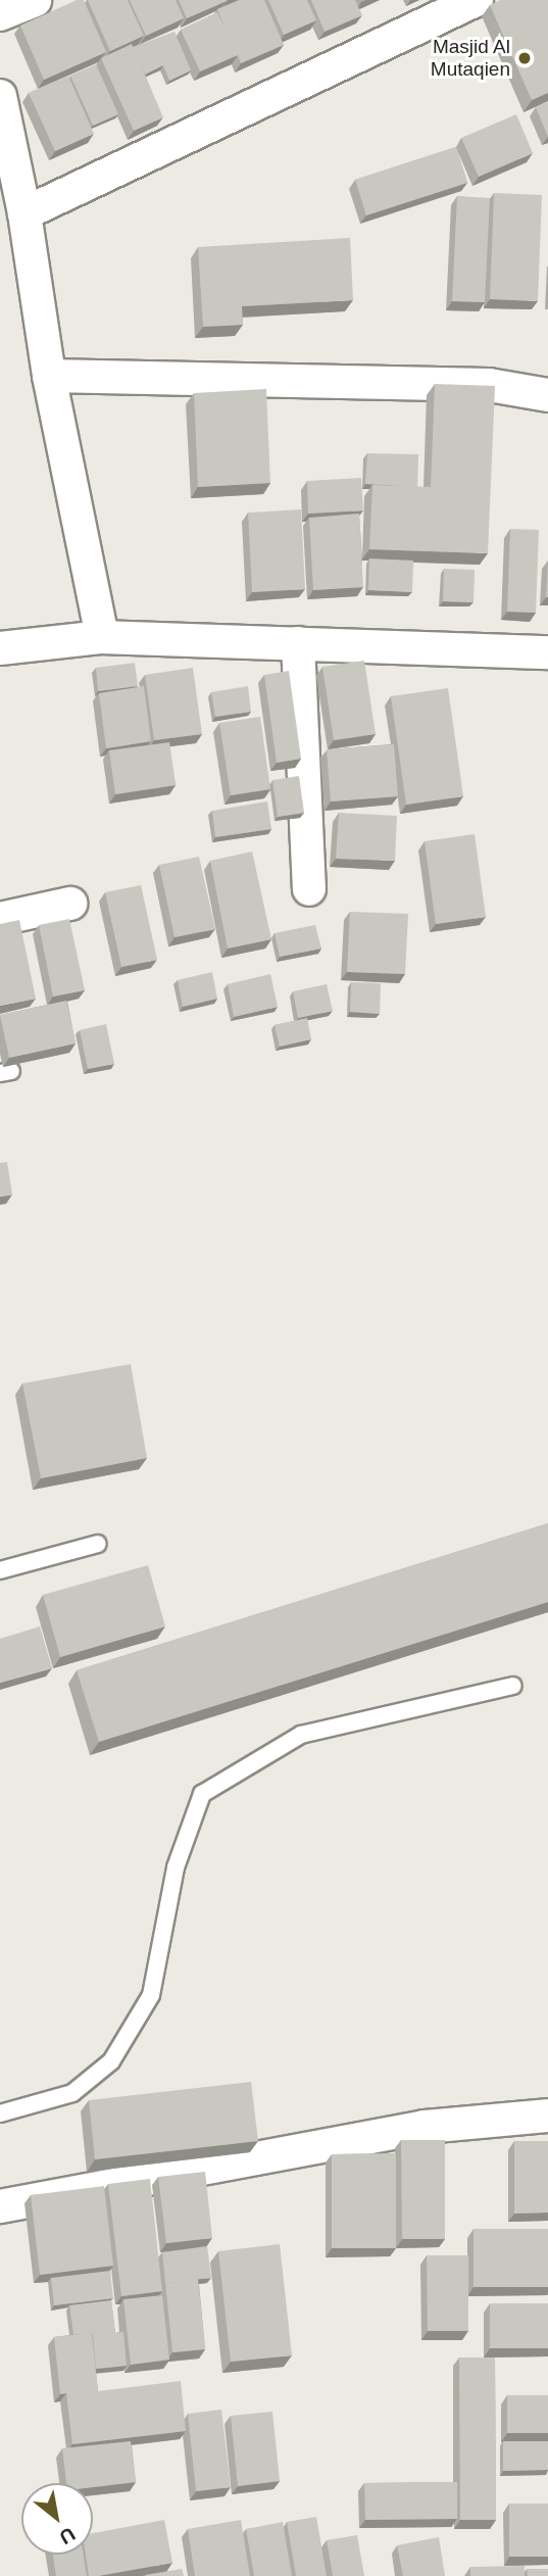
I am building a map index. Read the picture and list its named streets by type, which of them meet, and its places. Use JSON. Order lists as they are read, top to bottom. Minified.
{"places":["Masjid Al Mutaqien"],"north":"bottom right"}
